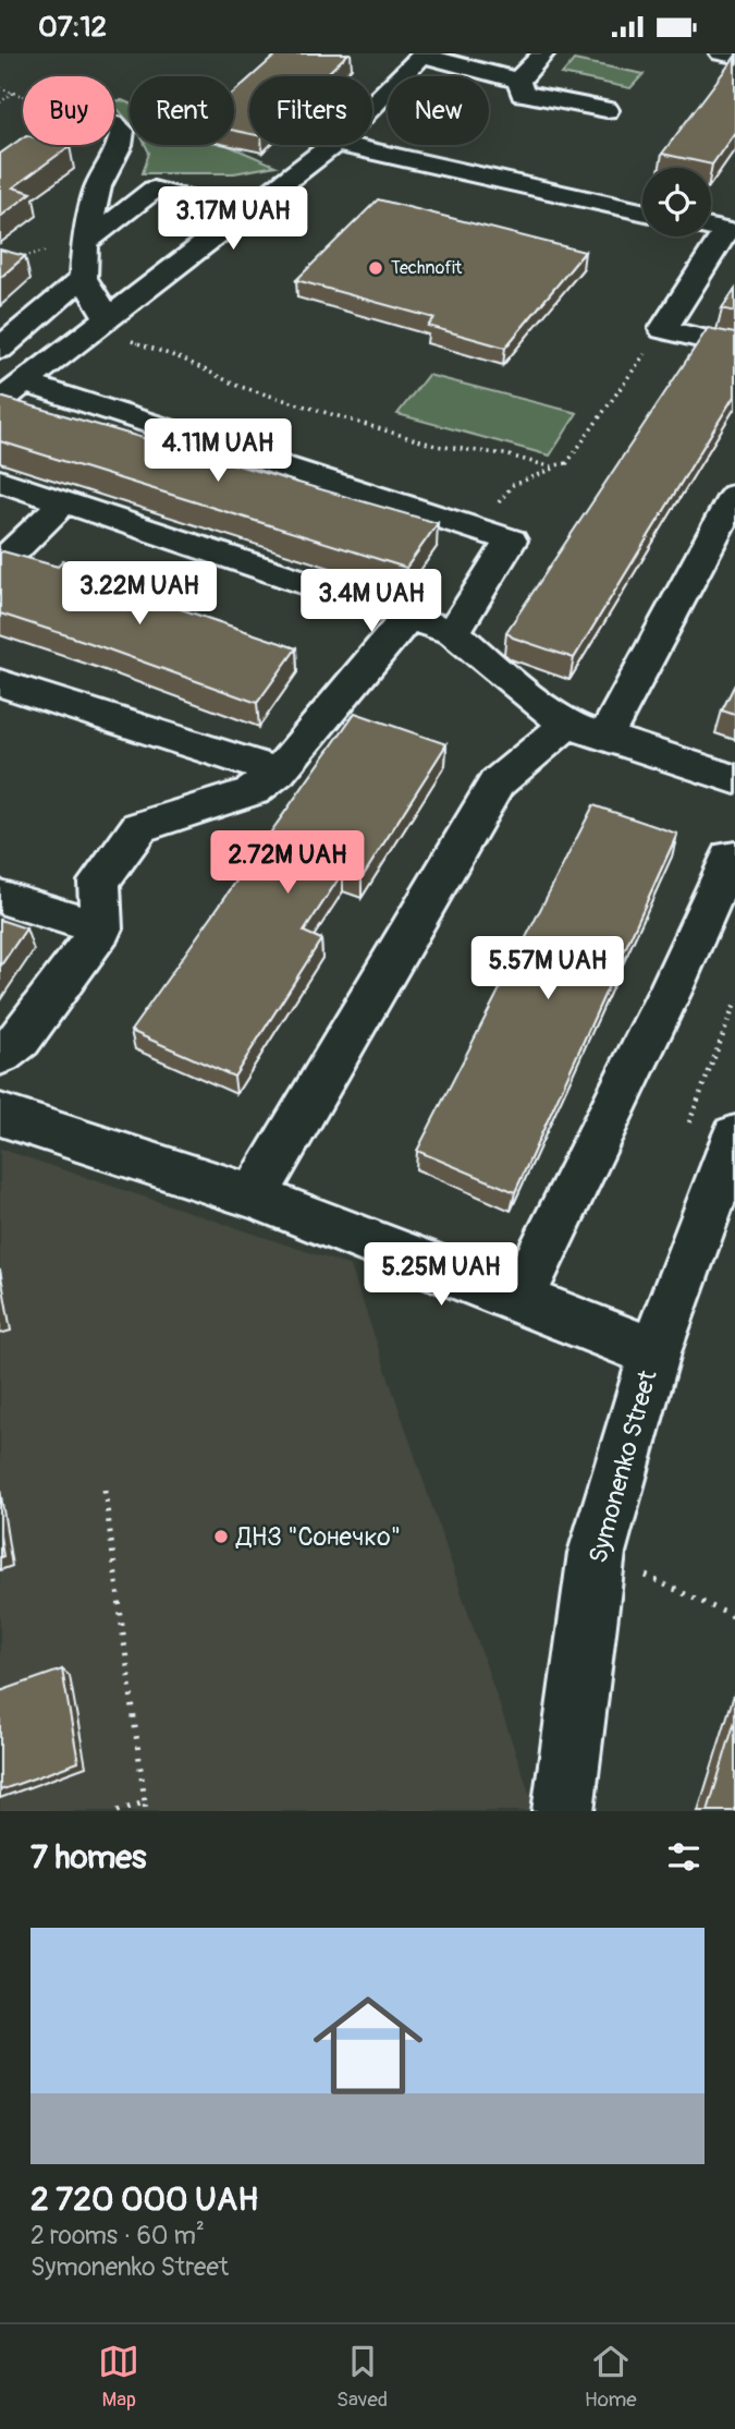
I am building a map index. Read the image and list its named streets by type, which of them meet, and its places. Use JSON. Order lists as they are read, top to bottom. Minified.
{"streets":{"street":["Symonenko Street"]},"places":["Technofit","ДНЗ \"Сонечко\""],"page":{"status":"07:12","chip":["Buy","Rent","Filters","New"],"price":["3.17M UAH","4.11M UAH","3.22M UAH","3.4M UAH","2.72M UAH","5.57M UAH","5.25M UAH"],"heading":"7 homes","list":[{"name":"2 720 000 UAH","note":"2 rooms · 60 m² · Symonenko Street"}],"tabs":["Map","Saved","Home"]}}
